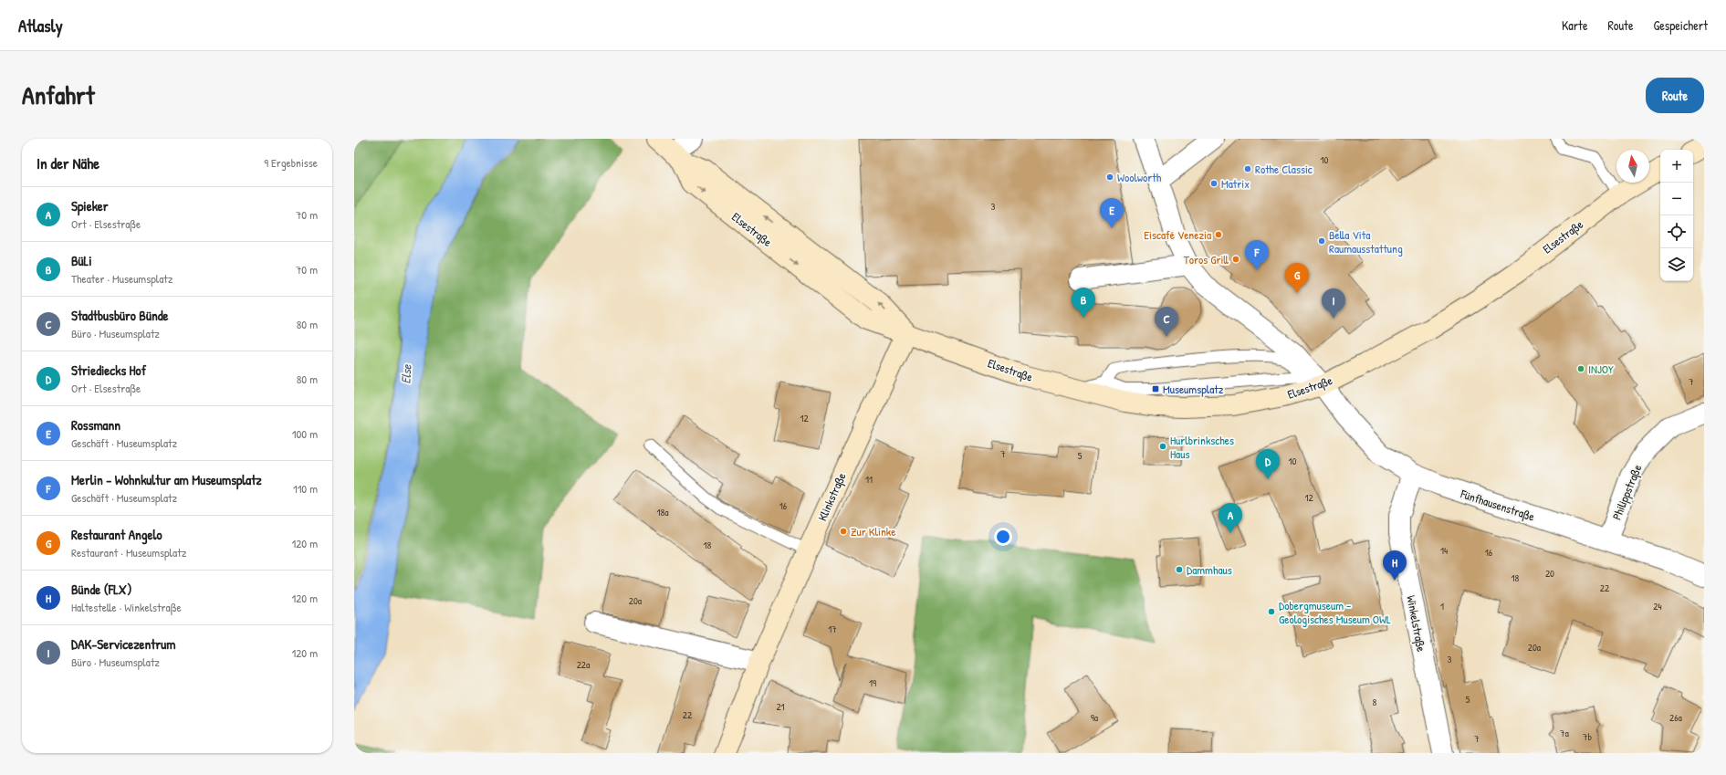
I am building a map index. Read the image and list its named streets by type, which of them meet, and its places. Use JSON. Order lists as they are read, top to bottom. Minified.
{"streets":{"street":["Elsestraße","Philippstraße","Klinkstraße","Fünfhausenstraße","Winkelstraße"]},"crossings":[["Elsestraße","Klinkstraße"],["Elsestraße","Fünfhausenstraße"],["Philippstraße","Fünfhausenstraße"],["Fünfhausenstraße","Winkelstraße"]],"water":["Else"],"places":{"other":["Rothe Classic","Woolworth","Matrix","Eiscafé Venezia","Bella Vita Raumausstattung","Toros Grill","INJOY","Hurlbrinksches Haus","Zur Klinke","Dammhaus","Dobergmuseum - Geologisches Museum OWL"],"transit":["Museumsplatz"]},"house_numbers":["10","3","7","12","7","5","10","11","12","16","18a","18","14","16","20","18","22","20a","1","24","17","20a","3","22a","19","5","8","21","22","9a","26a","7a","7b","7"],"north":"top","page":{"header":"Atlasly","nav":["Karte","Route","Gespeichert"],"title":"Anfahrt","buttons":"Route","heading":["In der Nähe","9 Ergebnisse"],"map_buttons":["+","−"],"list":[{"mark":"A","name":"Spieker","note":"Ort · Elsestraße","value":"70 m"},{"mark":"B","name":"BüLi","note":"Theater · Museumsplatz","value":"70 m"},{"mark":"C","name":"Stadtbusbüro Bünde","note":"Büro · Museumsplatz","value":"80 m"},{"mark":"D","name":"Striediecks Hof","note":"Ort · Elsestraße","value":"80 m"},{"mark":"E","name":"Rossmann","note":"Geschäft · Museumsplatz","value":"100 m"},{"mark":"F","name":"Merlin - Wohnkultur am Museumsplatz","note":"Geschäft · Museumsplatz","value":"110 m"},{"mark":"G","name":"Restaurant Angelo","note":"Restaurant · Museumsplatz","value":"120 m"},{"mark":"H","name":"Bünde (FLX)","note":"Haltestelle · Winkelstraße","value":"120 m"},{"mark":"I","name":"DAK-Servicezentrum","note":"Büro · Museumsplatz","value":"120 m"}],"pins":["E","F","G","B","I","C","D","A","H"]}}
